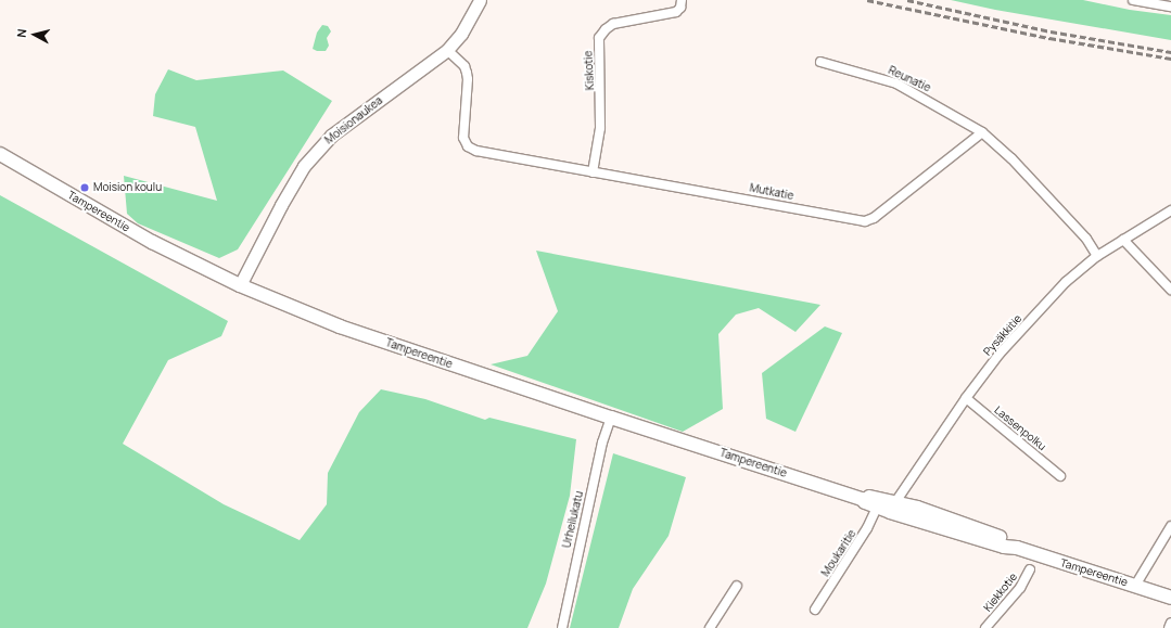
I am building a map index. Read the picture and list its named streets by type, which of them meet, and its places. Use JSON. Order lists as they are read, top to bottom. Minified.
{"streets":{"main road":["Tampereentie"],"street":["Kiskotie","Reunatie","Moisionaukea","Mutkatie","Pysäkkitie","Lassenpolku","Urheilukatu","Moukaritie","Kiekkotie"]},"crossings":[["Kiskotie","Mutkatie"],["Reunatie","Mutkatie"],["Moisionaukea","Mutkatie"],["Moisionaukea","Tampereentie"],["Tampereentie","Pysäkkitie"],["Tampereentie","Urheilukatu"],["Tampereentie","Moukaritie"],["Pysäkkitie","Lassenpolku"]],"places":["Moision koulu"],"north":"left"}
